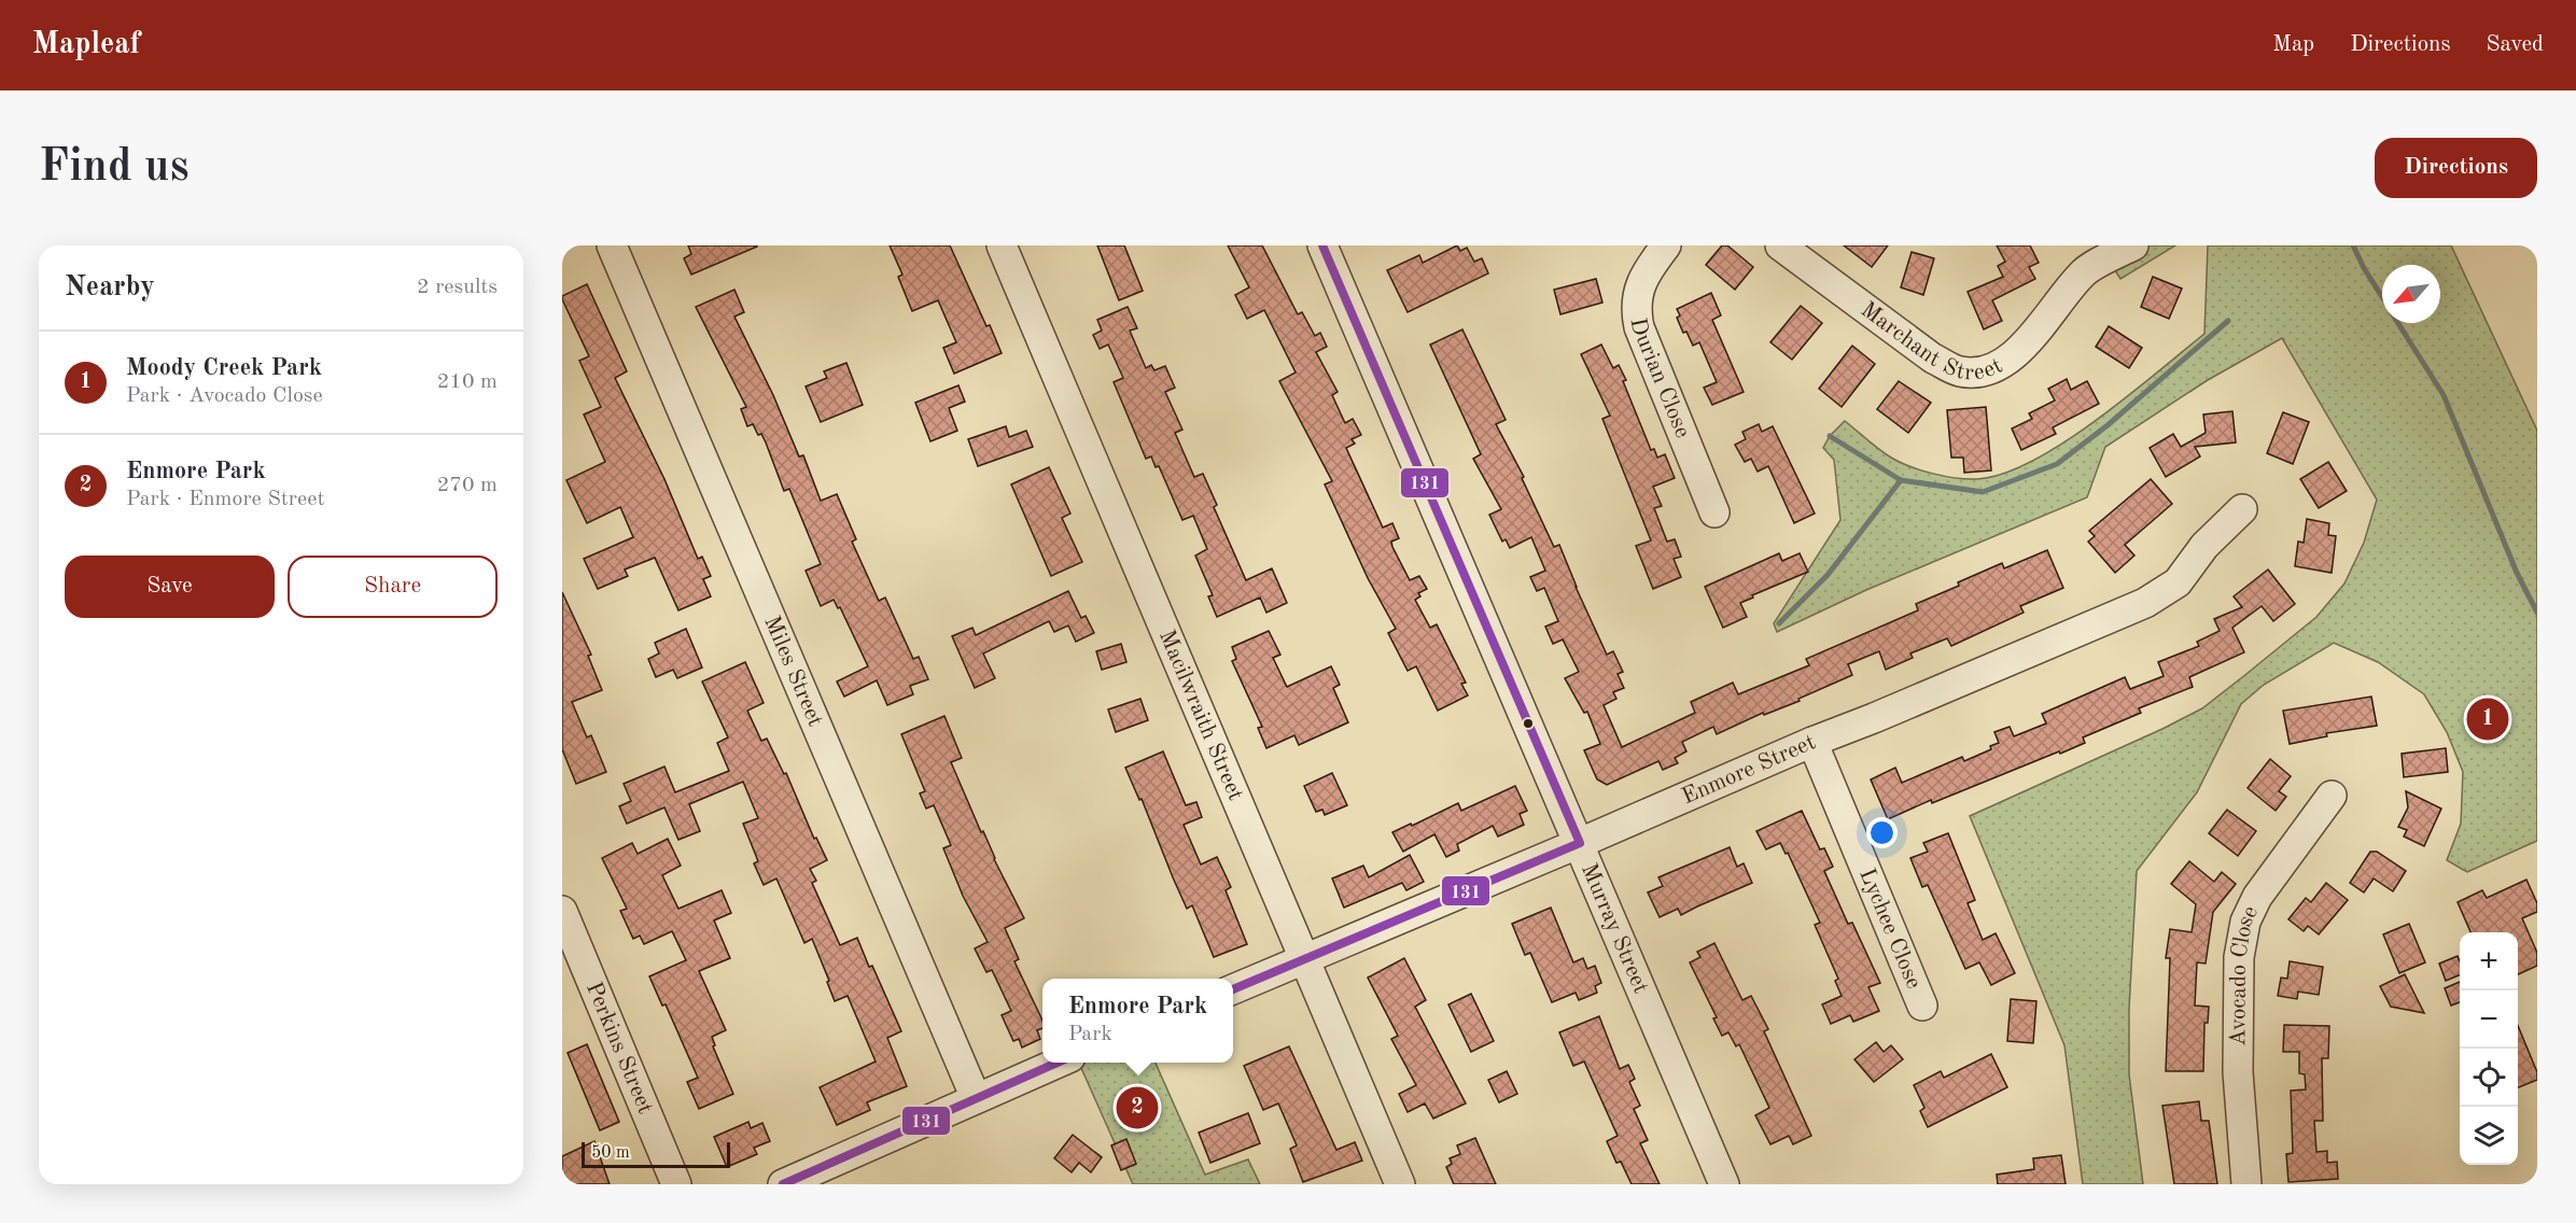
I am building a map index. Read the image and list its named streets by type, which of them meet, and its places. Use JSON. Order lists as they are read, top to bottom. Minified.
{"streets":{"street":["Marchant Street","Durian Close","Miles Street","Macilwraith Street","Enmore Street","Lychee Close","Murray Street","Avocado Close","Perkins Street"]},"crossings":[["Macilwraith Street","Enmore Street"],["Enmore Street","Lychee Close"],["Enmore Street","Murray Street"]],"lines":["transit line 131"],"scale_bar":"50 m","north":"bottom left","page":{"header":"Mapleaf","nav":["Map","Directions","Saved"],"buttons":["Directions",["Save","Share"]],"title":"Find us","heading":["Nearby","2 results"],"list":[{"mark":"1","name":"Moody Creek Park","note":"Park · Avocado Close","value":"210 m"},{"mark":"2","name":"Enmore Park","note":"Park · Enmore Street","value":"270 m"}],"pins":["1","2"],"map_buttons":["+","−"],"popup":["Enmore Park","Park"],"scale":"50 m"}}
